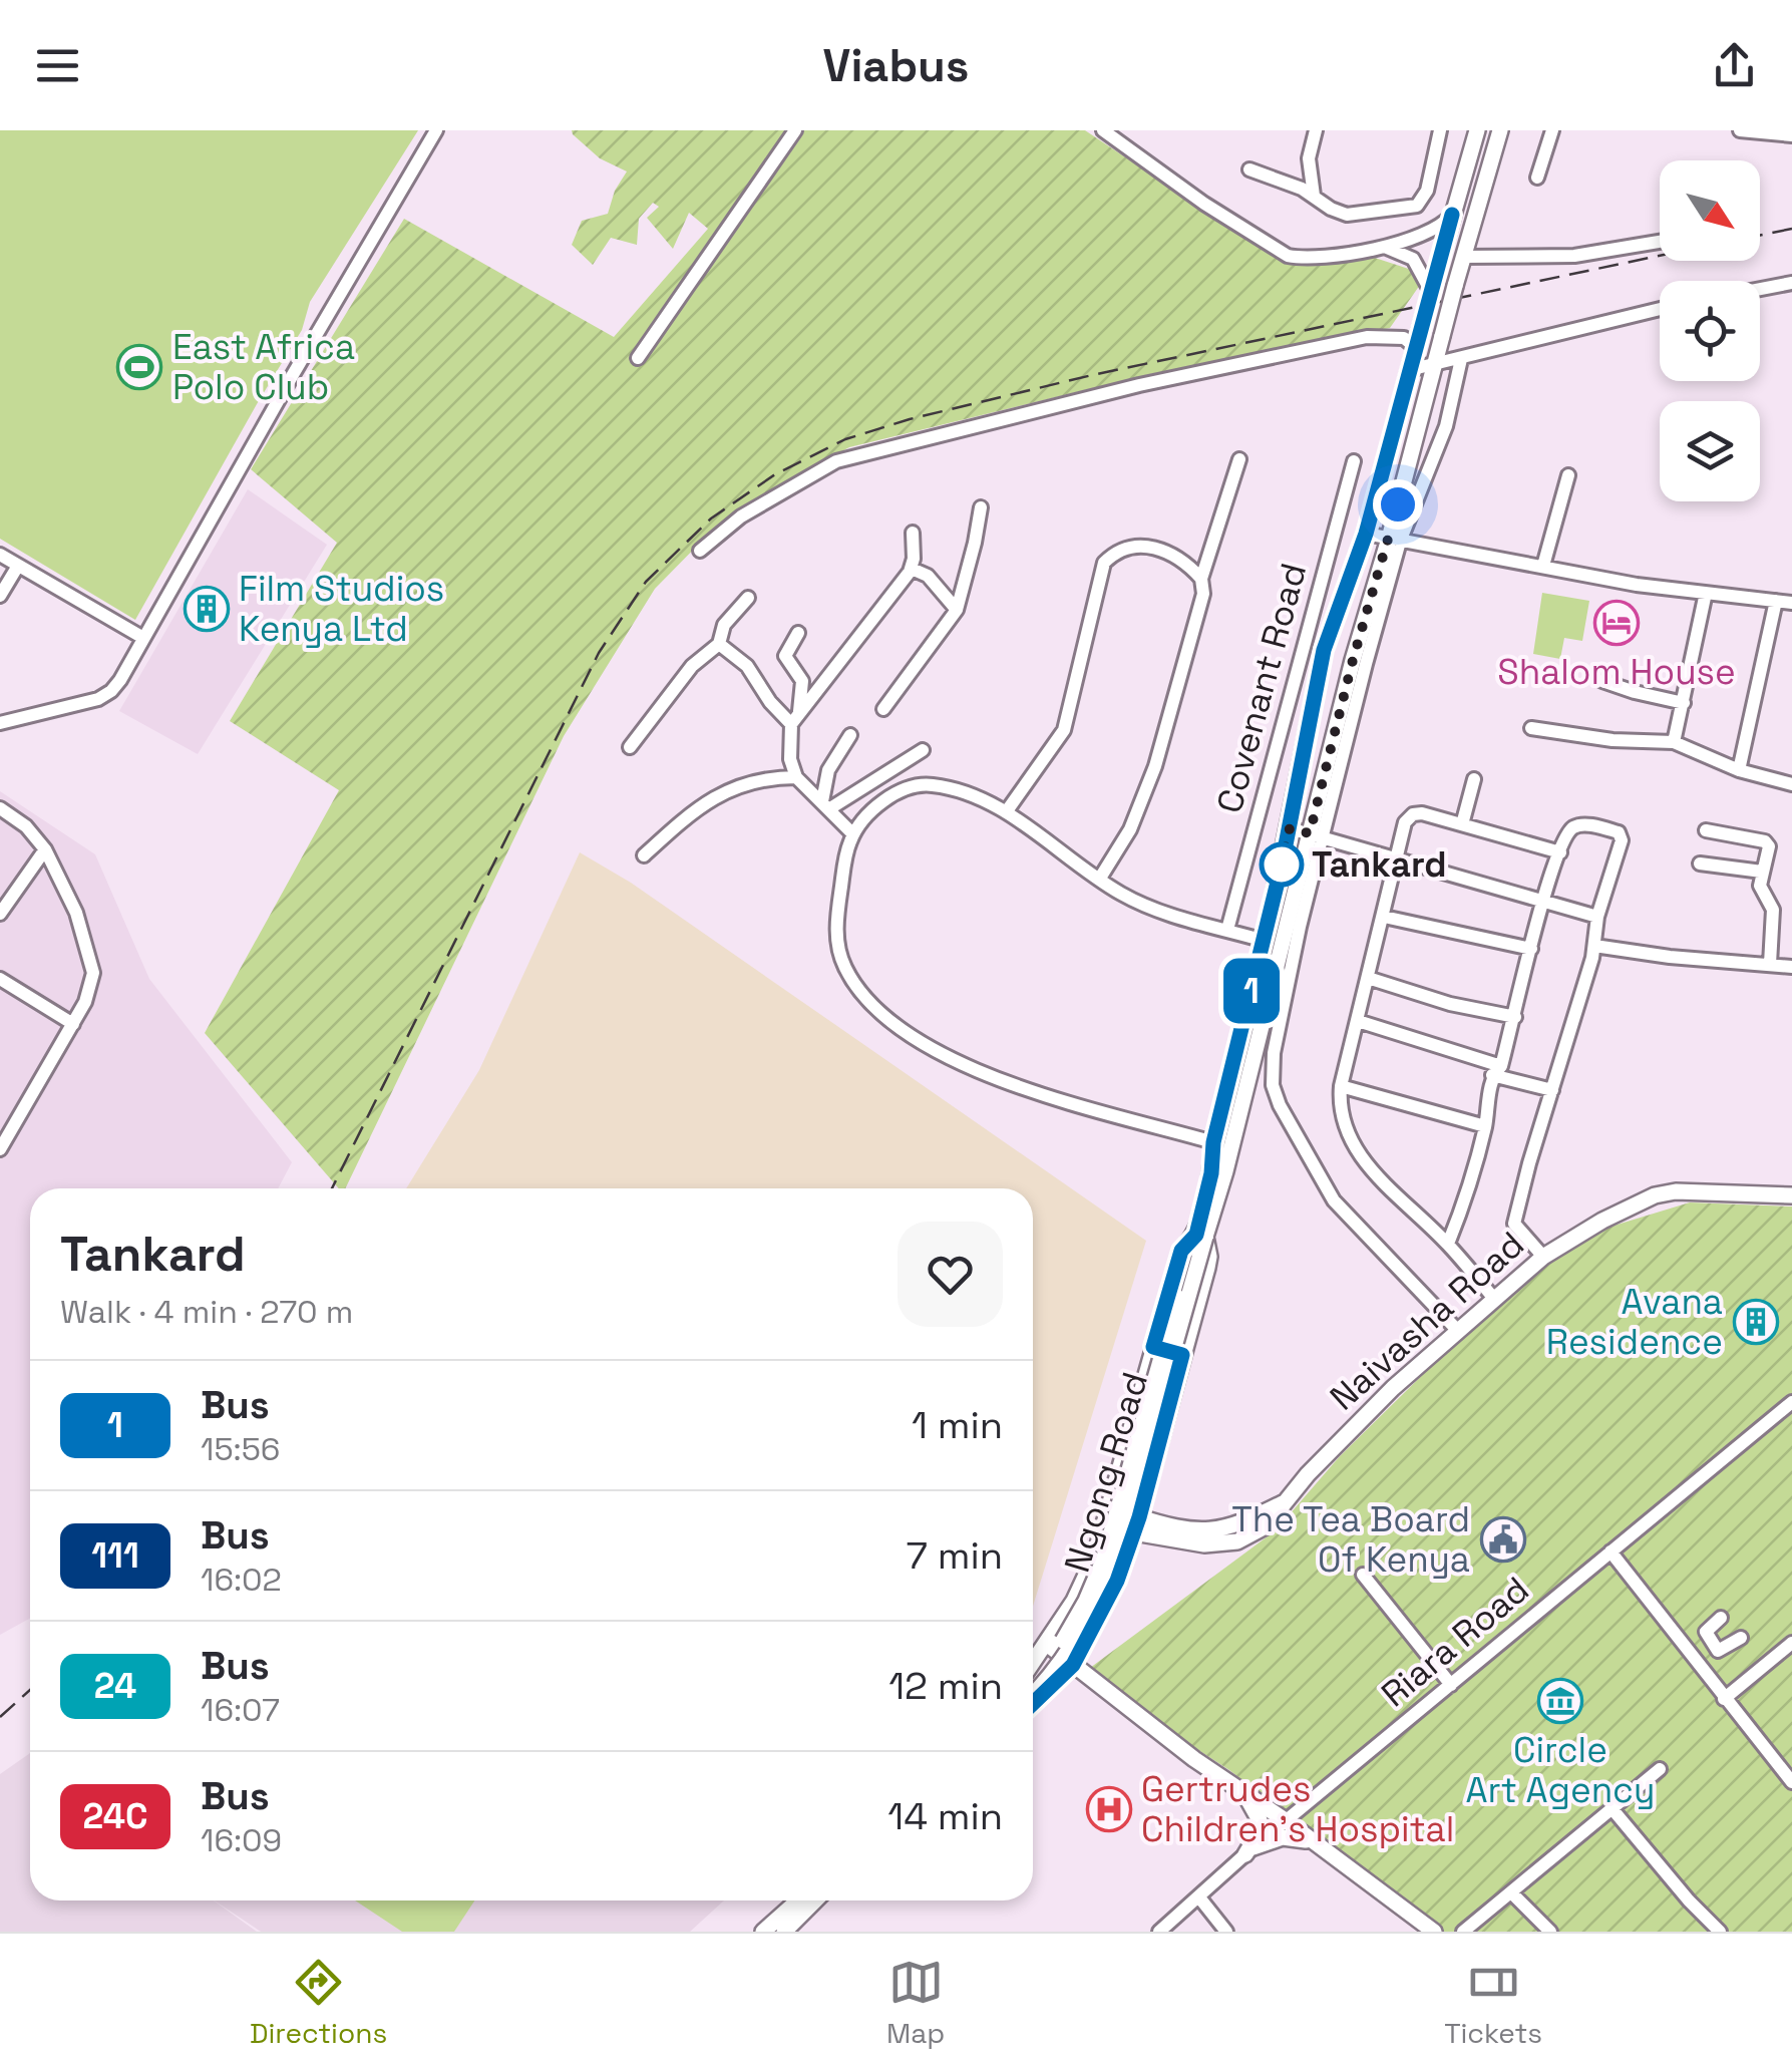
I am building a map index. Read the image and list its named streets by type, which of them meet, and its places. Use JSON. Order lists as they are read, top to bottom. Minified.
{"streets":{"main road":["Naivasha Road","Ngong Road"],"street":["Covenant Road","Riara Road"]},"crossings":[["Naivasha Road","Ngong Road"]],"places":{"sports":["East Africa Polo Club"],"building":["Film Studios Kenya Ltd","Avana Residence"],"hotel":["Shalom House"],"other":["Tankard"],"public building":["The Tea Board Of Kenya"],"museum":["Circle Art Agency"],"hospital":["Gertrudes Children's Hospital"]},"lines":["bus line 1"],"north":"bottom right","page":{"header":"Viabus","on_map":"1","heading":["Tankard","Walk · 4 min · 270 m"],"list":[{"mark":"1","name":"Bus","note":"15:56","value":"1 min"},{"mark":"111","name":"Bus","note":"16:02","value":"7 min"},{"mark":"24","name":"Bus","note":"16:07","value":"12 min"},{"mark":"24C","name":"Bus","note":"16:09","value":"14 min"}],"tabs":["Directions","Map","Tickets"]}}
